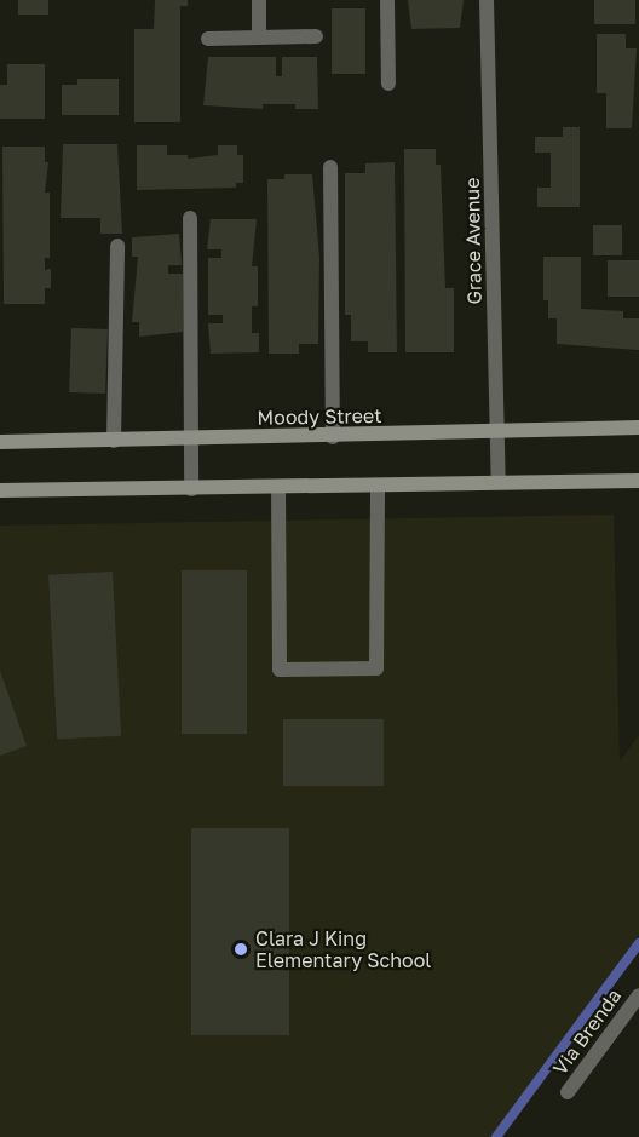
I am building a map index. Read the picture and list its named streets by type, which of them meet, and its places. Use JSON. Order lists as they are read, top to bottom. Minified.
{"streets":{"main road":["Moody Street"],"street":["Grace Avenue","Via Brenda"]},"crossings":[["Grace Avenue","Moody Street"]],"places":["Clara J King Elementary School"]}
